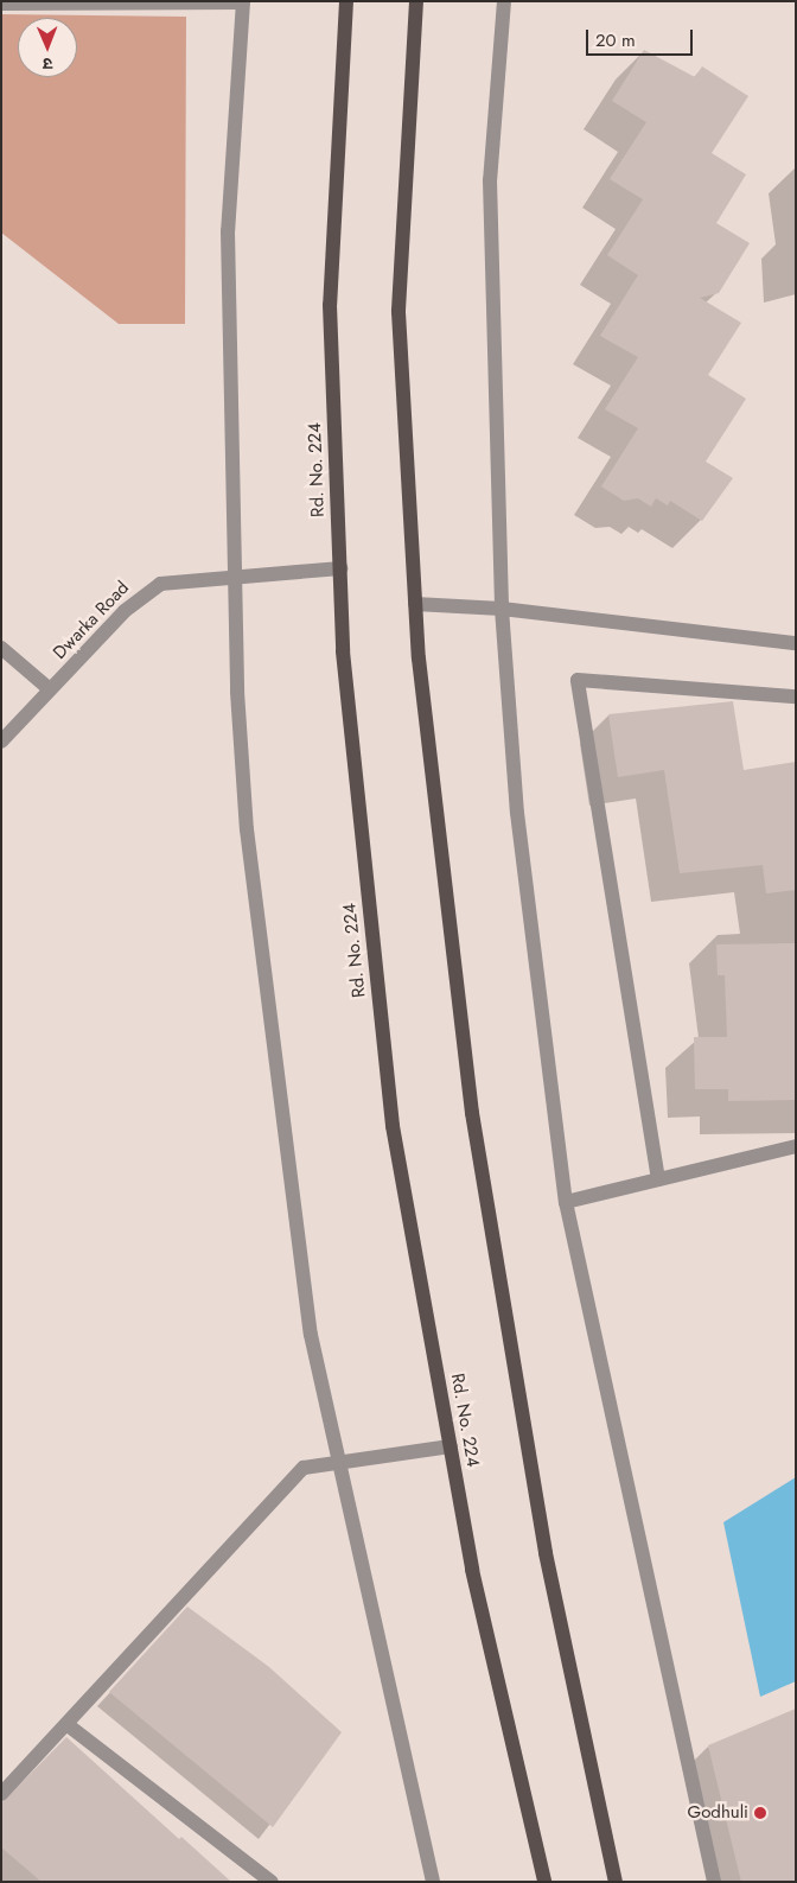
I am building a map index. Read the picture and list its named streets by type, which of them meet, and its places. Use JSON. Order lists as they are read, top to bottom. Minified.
{"streets":{"main road":["Rd. No. 224"],"street":["Dwarka Road"]},"crossings":[["Rd. No. 224","Dwarka Road"]],"places":["Godhuli"],"scale_bar":"20 m","north":"bottom"}
